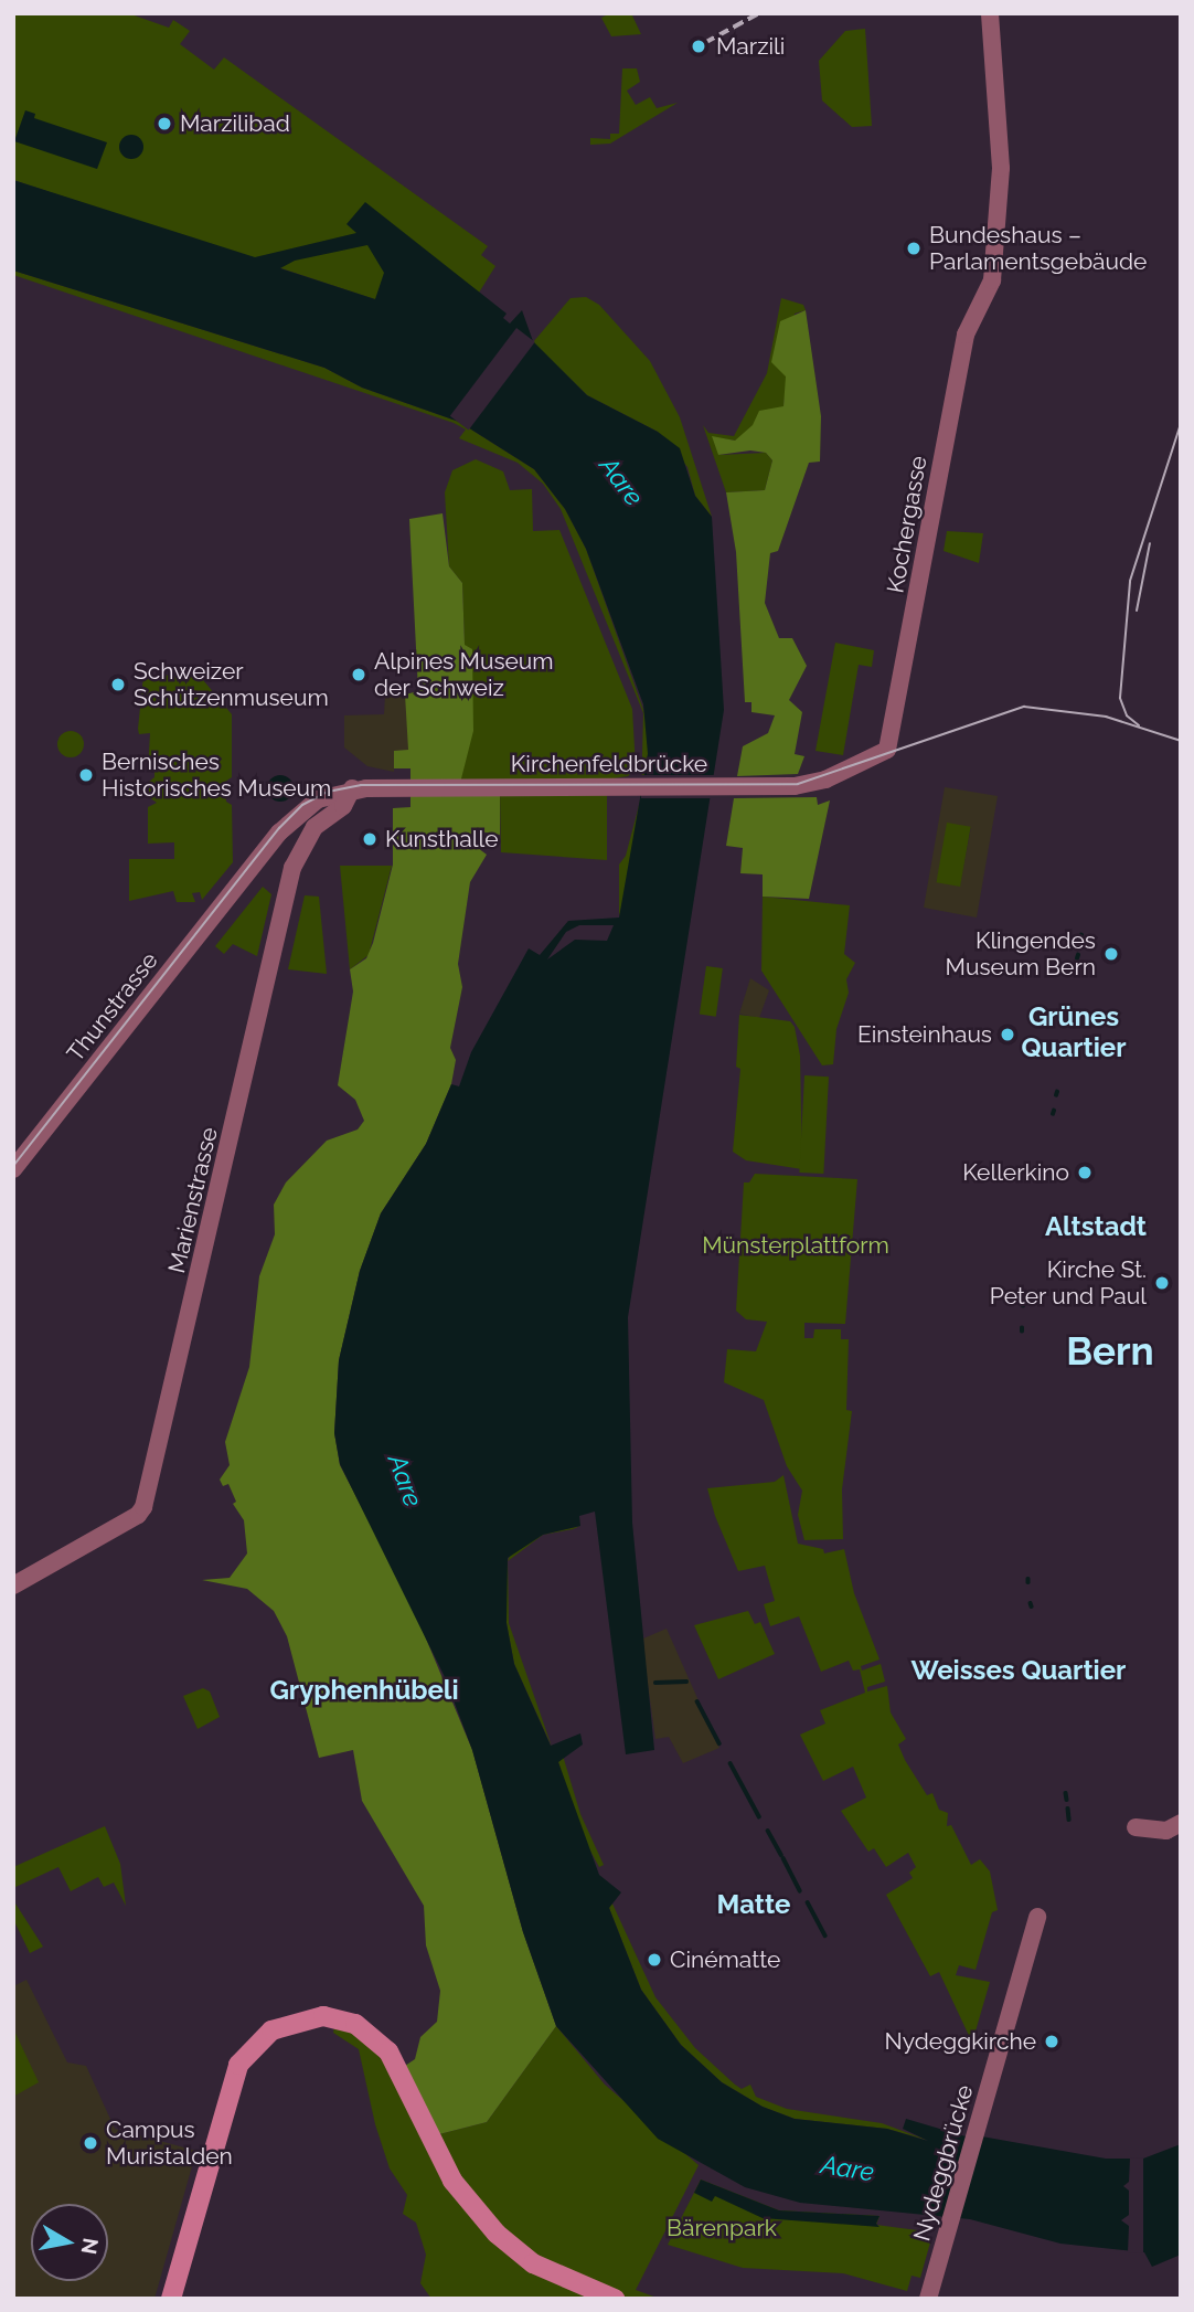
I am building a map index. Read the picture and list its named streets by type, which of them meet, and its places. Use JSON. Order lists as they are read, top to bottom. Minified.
{"streets":{"street":["Kochergasse","Kirchenfeldbrücke","Thunstrasse","Marienstrasse","Nydeggbrücke"]},"crossings":[["Kochergasse","Kirchenfeldbrücke"],["Kirchenfeldbrücke","Thunstrasse"],["Kirchenfeldbrücke","Marienstrasse"],["Thunstrasse","Marienstrasse"]],"districts":["Grünes Quartier","Altstadt","Bern","Weisses Quartier","Gryphenhübeli","Matte"],"water":["Aare"],"parks":["Münsterplattform","Bärenpark"],"places":["Marzili","Marzilibad","Bundeshaus – Parlamentsgebäude","Alpines Museum der Schweiz","Schweizer Schützenmuseum","Bernisches Historisches Museum","Kunsthalle","Klingendes Museum Bern","Einsteinhaus","Kellerkino","Kirche St. Peter und Paul","Cinématte","Nydeggkirche","Campus Muristalden"],"north":"right"}
